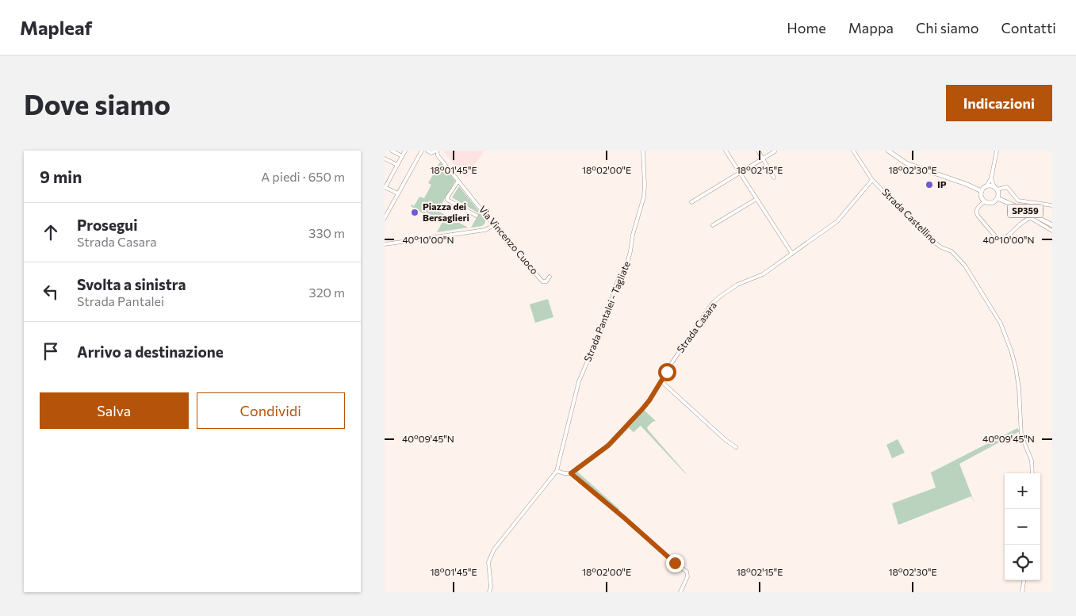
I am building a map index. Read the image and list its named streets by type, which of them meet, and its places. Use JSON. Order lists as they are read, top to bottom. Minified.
{"streets":{"main road":["SP359"],"street":["Strada Castellino","Via Vincenzo Cuoco","Strada Pantalei - Tagliate","Strada Casara"]},"crossings":[["Strada Castellino","Strada Casara"]],"places":["IP","Piazza dei Bersaglieri"],"page":{"header":"Mapleaf","nav":["Home","Mappa","Chi siamo","Contatti"],"buttons":["Indicazioni",["Salva","Condividi"]],"title":"Dove siamo","heading":["9 min","A piedi · 650 m"],"list":[["Prosegui","Strada Casara","330 m"],["Svolta a sinistra","Strada Pantalei","320 m"],"Arrivo a destinazione"],"map_buttons":["+","−"]},"coordinates":["18°01'45\"E","18°02'00\"E","18°02'15\"E","18°02'30\"E","40°10'00\"N","40°09'45\"N"]}
